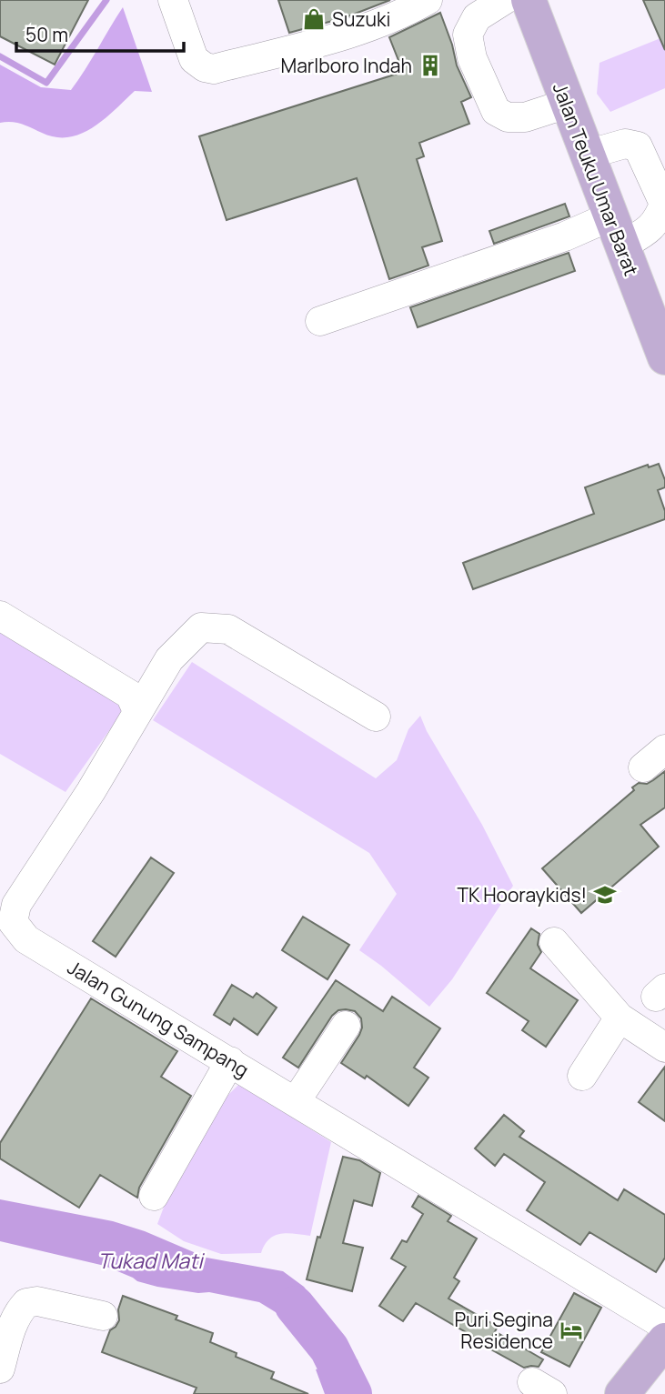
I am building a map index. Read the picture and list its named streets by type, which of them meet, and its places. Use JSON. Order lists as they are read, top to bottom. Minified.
{"streets":{"main road":["Jalan Teuku Umar Barat"],"street":["Jalan Gunung Sampang"]},"water":["Tukad Mati"],"places":{"shop":["Suzuki"],"building":["Marlboro Indah"],"school or university":["TK Hooraykids!"],"hotel":["Puri Segina Residence"]},"scale_bar":"50 m"}
